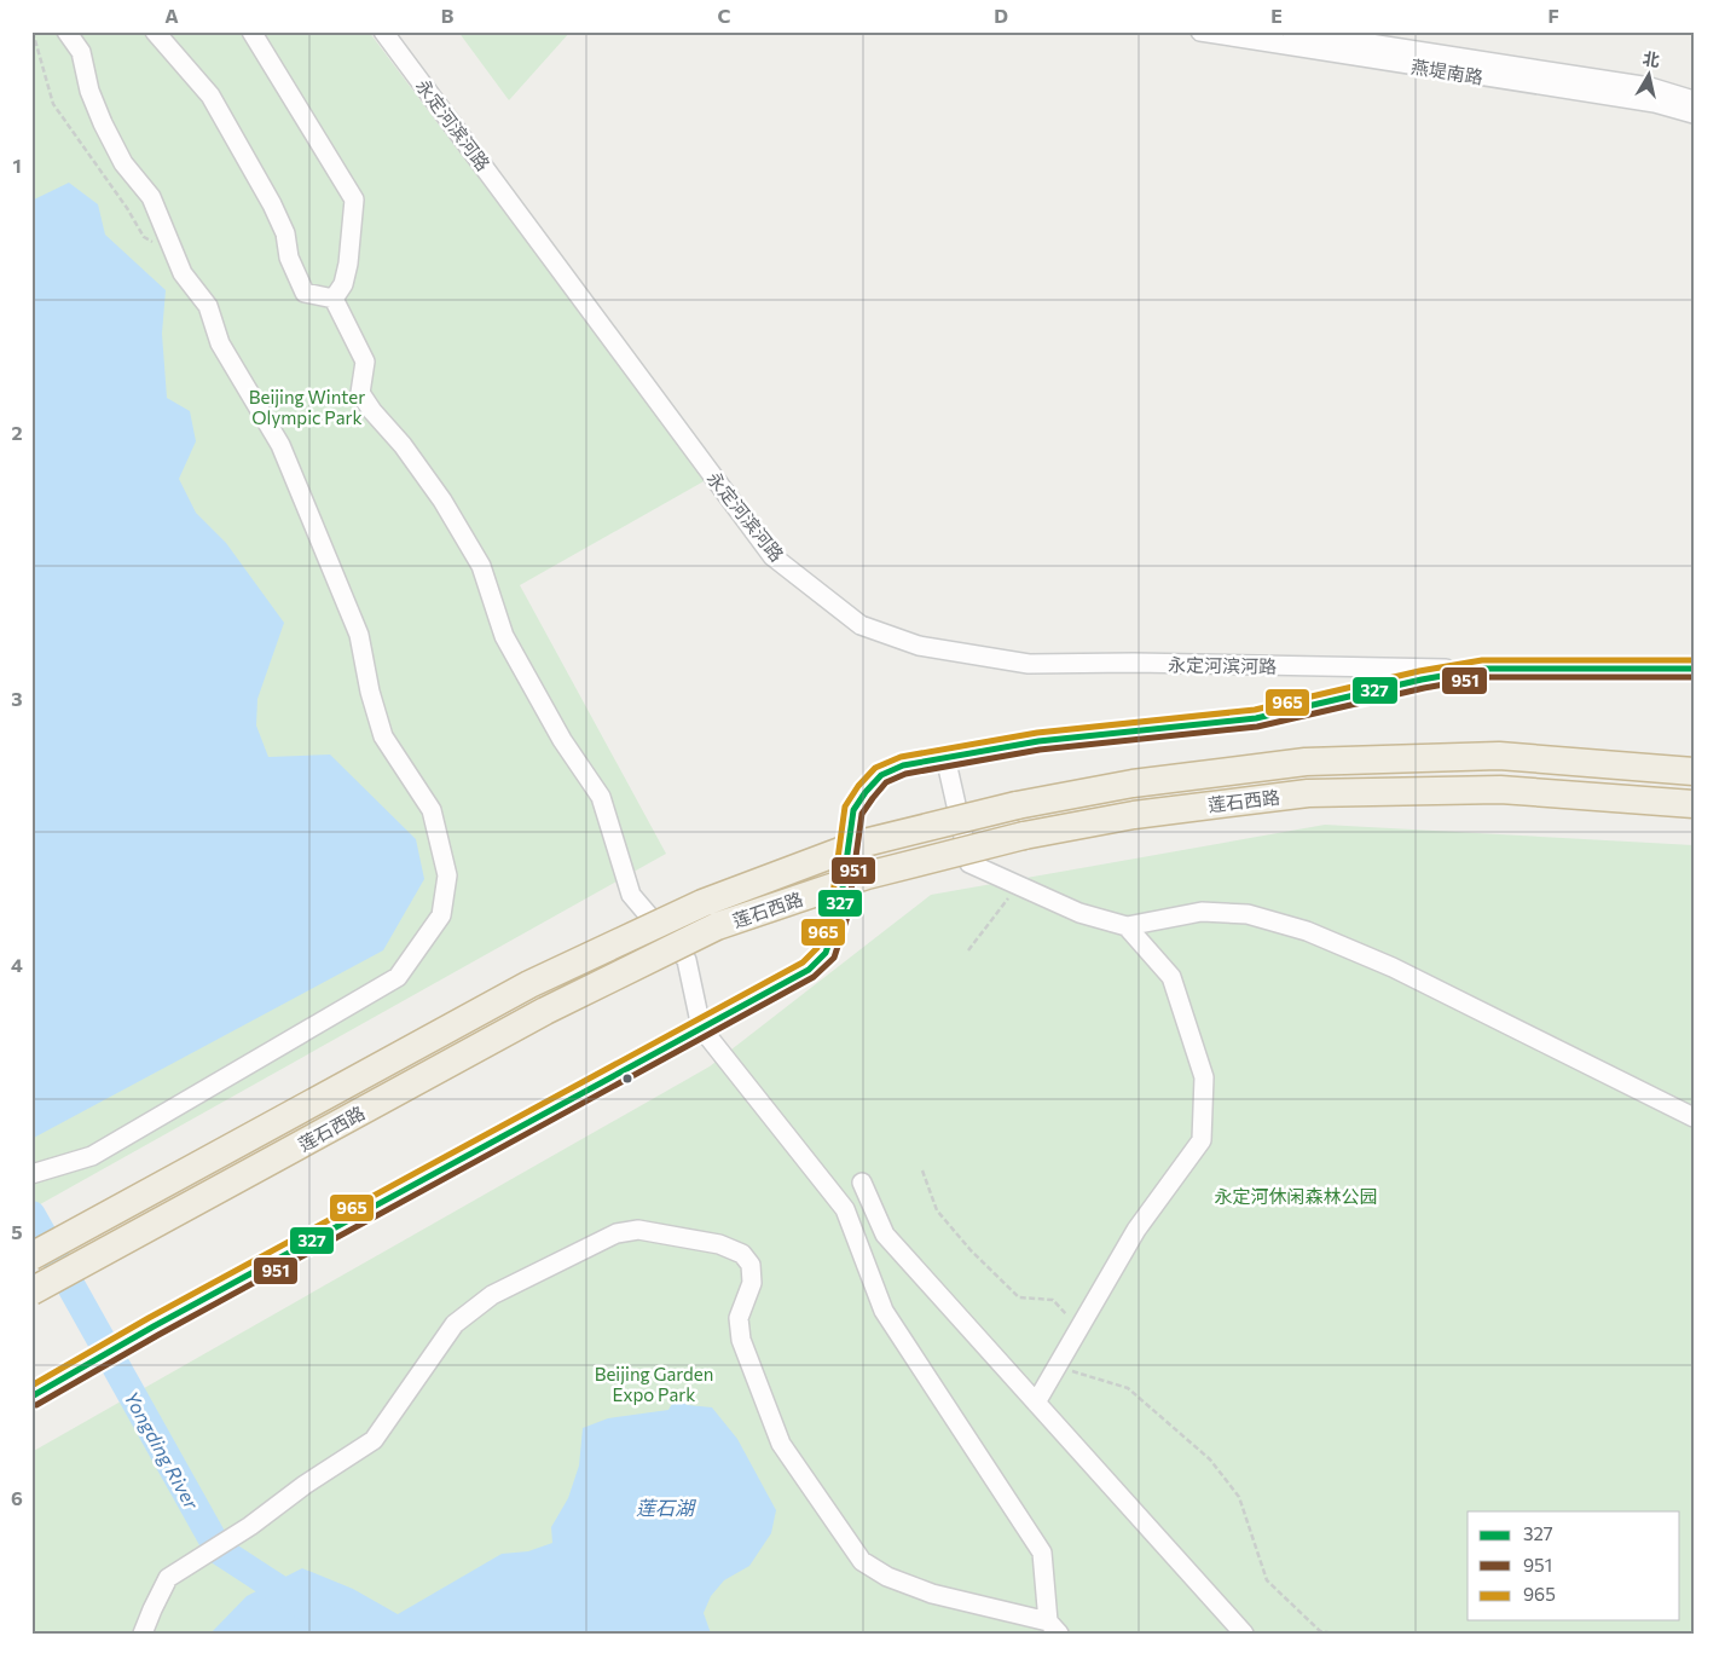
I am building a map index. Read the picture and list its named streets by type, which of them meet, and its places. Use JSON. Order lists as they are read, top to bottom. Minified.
{"streets":{"highway":["莲石西路"],"street":["燕堤南路","永定河滨河路"]},"water":["Yongding River","莲石湖"],"parks":["Beijing Winter Olympic Park","永定河休闲森林公园","Beijing Garden Expo Park"],"lines":["transit line 965","transit line 327","transit line 951"],"legend":["327","951","965"],"north":"top","grid":{"columns":["A","B","C","D","E","F"],"rows":["1","2","3","4","5","6"]}}
